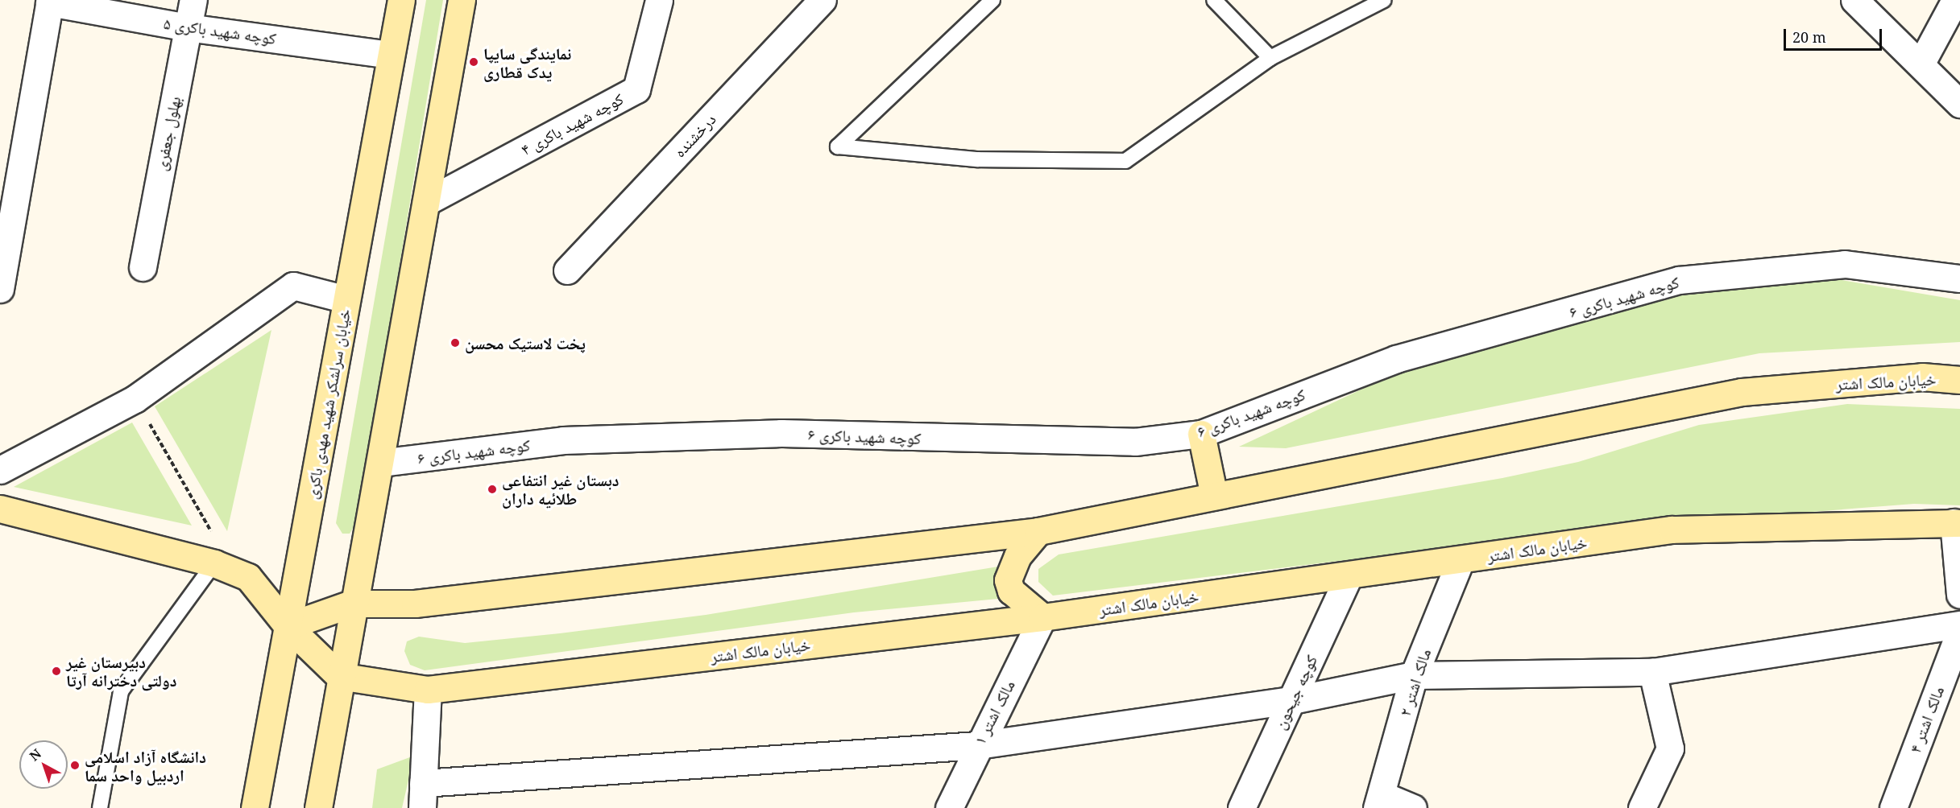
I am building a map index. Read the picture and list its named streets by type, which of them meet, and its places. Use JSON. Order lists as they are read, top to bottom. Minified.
{"streets":{"main road":["خیابان مالک اشتر","خیابان سرلشکر شهید مهدی باکری"],"street":["کوچه شهید باکری ۵","کوچه شهید باکری ۴","بهلول جعفری","درخشنده","کوچه شهید باکری ۶","مالک اشتر ۲","کوچه جیحون","مالک اشتر ۱","مالک اشتر ۴"]},"crossings":[["کوچه شهید باکری ۵","بهلول جعفری"],["کوچه شهید باکری ۵","خیابان سرلشکر شهید مهدی باکری"],["خیابان مالک اشتر","خیابان سرلشکر شهید مهدی باکری"],["خیابان مالک اشتر","مالک اشتر ۲"],["خیابان مالک اشتر","کوچه جیحون"],["خیابان مالک اشتر","مالک اشتر ۱"]],"places":["نمایندگی سایپا یدک قطاری","پخت لاستیک محسن","دبستان غیر انتفاعی طلائیه داران","دبیرستان غیر دولتی دخترانه آرتا","دانشگاه آزاد اسلامی اردبیل واحد سما"],"scale_bar":"20 m","north":"top left"}
